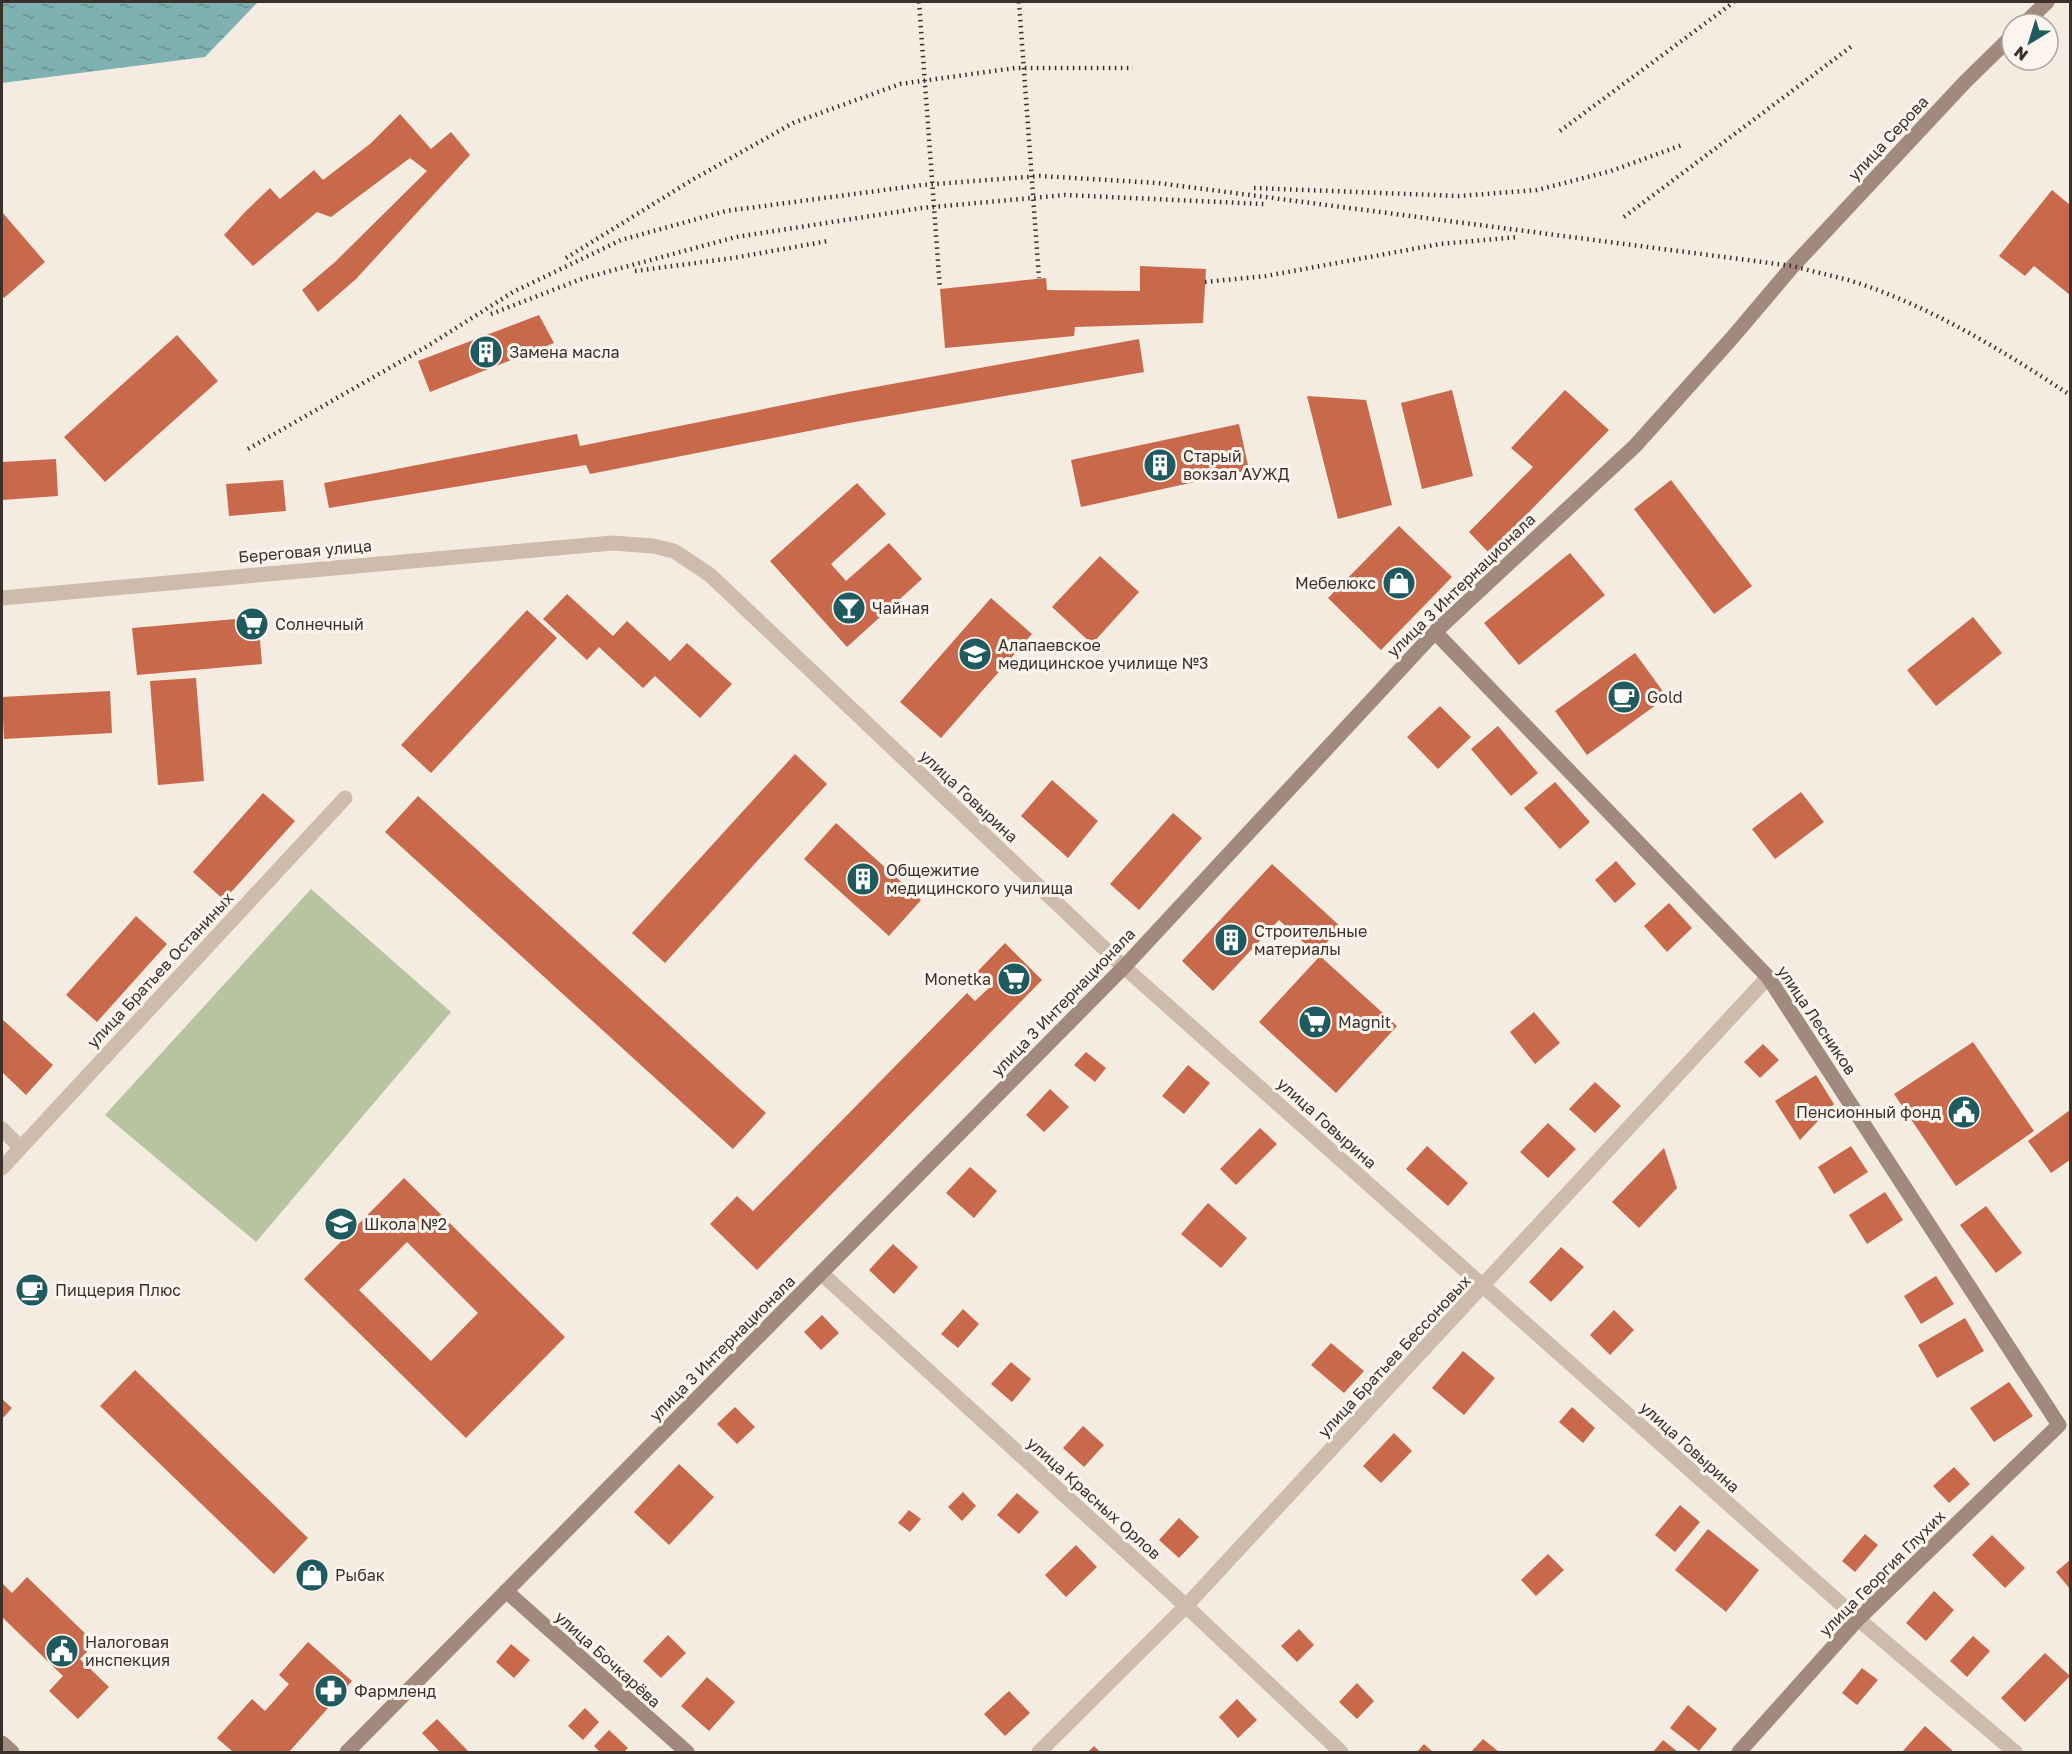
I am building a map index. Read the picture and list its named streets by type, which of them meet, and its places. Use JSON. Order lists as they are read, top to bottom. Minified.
{"streets":{"main road":["улица Серова","улица 3 Интернационала","улица Лесников","улица Георгия Глухих","улица Бочкарёва"],"street":["Береговая улица","улица Говырина","улица Братьев Останиных","улица Братьев Бессоновых","улица Красных Орлов"]},"crossings":[["улица Серова","улица 3 Интернационала"],["Береговая улица","улица Говырина"],["улица 3 Интернационала","улица Говырина"],["улица 3 Интернационала","улица Лесников"],["улица 3 Интернационала","улица Красных Орлов"],["улица 3 Интернационала","улица Бочкарёва"],["улица Говырина","улица Братьев Бессоновых"],["улица Говырина","улица Георгия Глухих"],["улица Лесников","улица Братьев Бессоновых"],["улица Лесников","улица Георгия Глухих"],["улица Братьев Бессоновых","улица Красных Орлов"]],"places":{"building":["Замена масла","Старый вокзал АУЖД","Общежитие медицинского училища","Строительные материалы"],"shop":["Мебелюкс","Рыбак"],"bar":["Чайная"],"supermarket":["Солнечный","Monetka","Magnit"],"school or university":["Алапаевское медицинское училище №3","Школа №2"],"cafe":["Gold","Пиццерия Плюс"],"public building":["Пенсионный фонд","Налоговая инспекция"],"pharmacy":["Фармленд"]},"north":"bottom left"}
